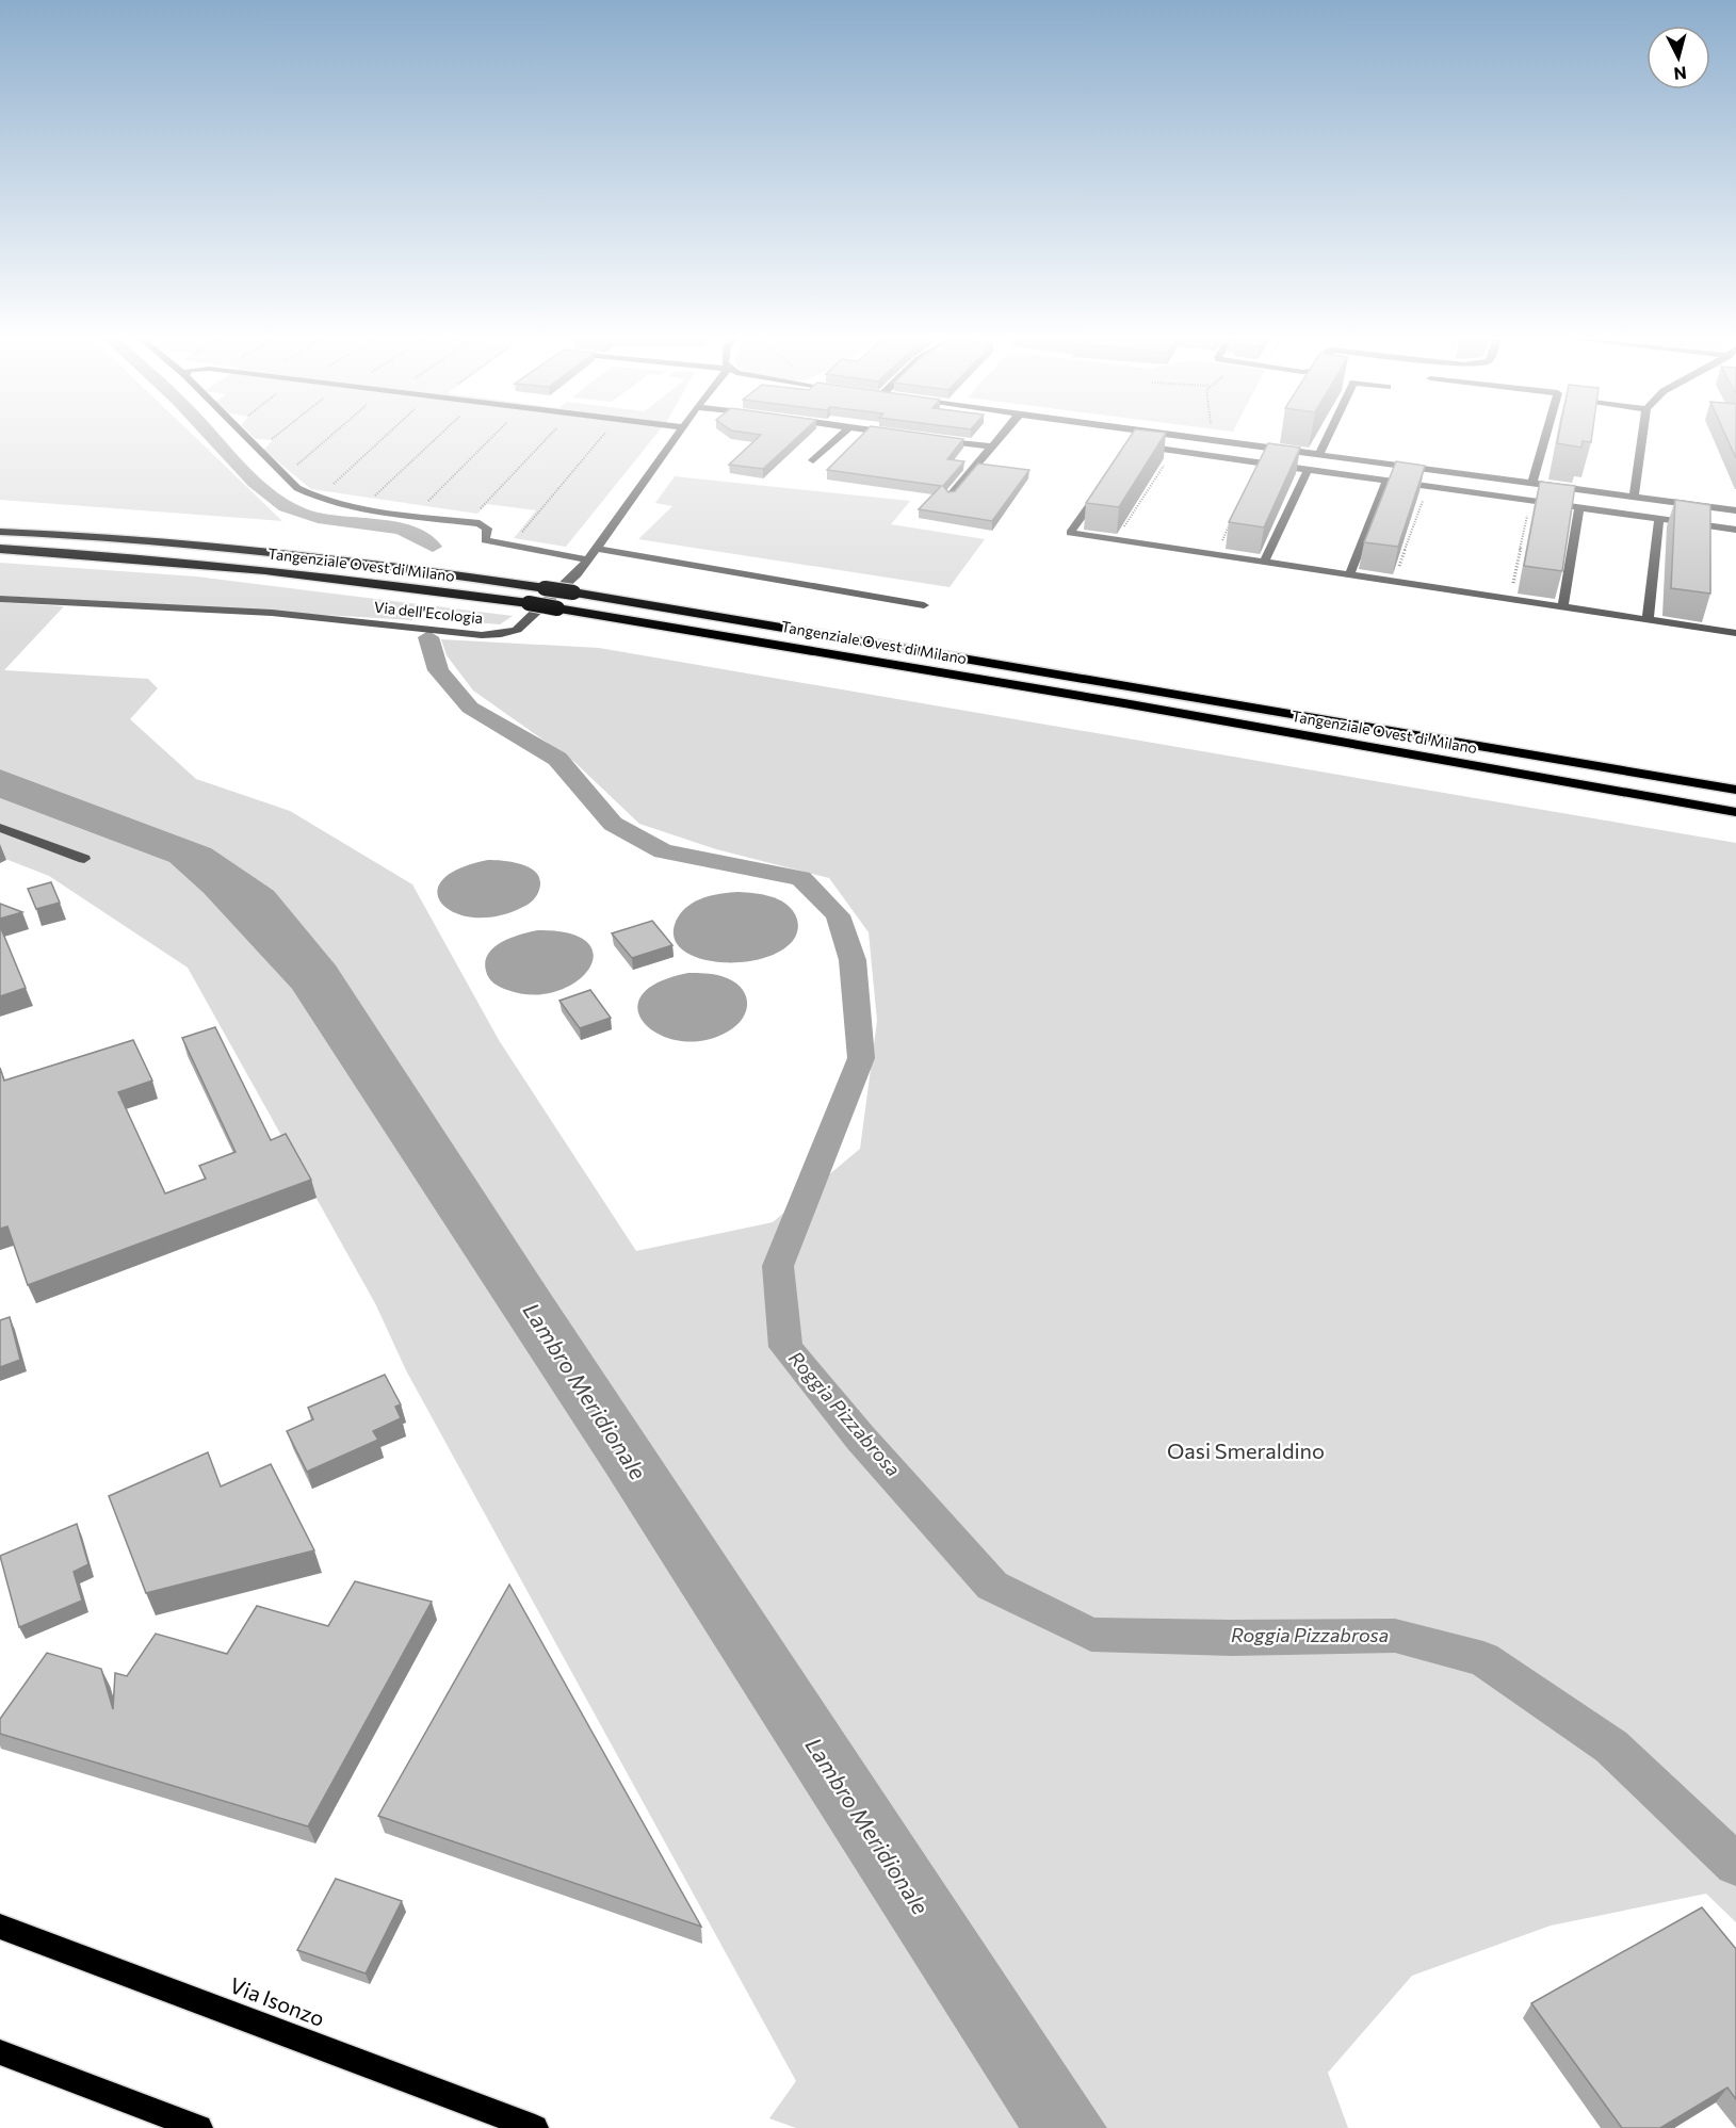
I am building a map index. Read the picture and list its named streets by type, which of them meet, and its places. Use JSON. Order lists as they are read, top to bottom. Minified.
{"streets":{"highway":["Tangenziale Ovest di Milano"],"main road":["Via Isonzo"],"street":["Via dell'Ecologia"]},"water":["Lambro Meridionale","Roggia Pizzabrosa"],"parks":["Oasi Smeraldino"],"north":"bottom"}
